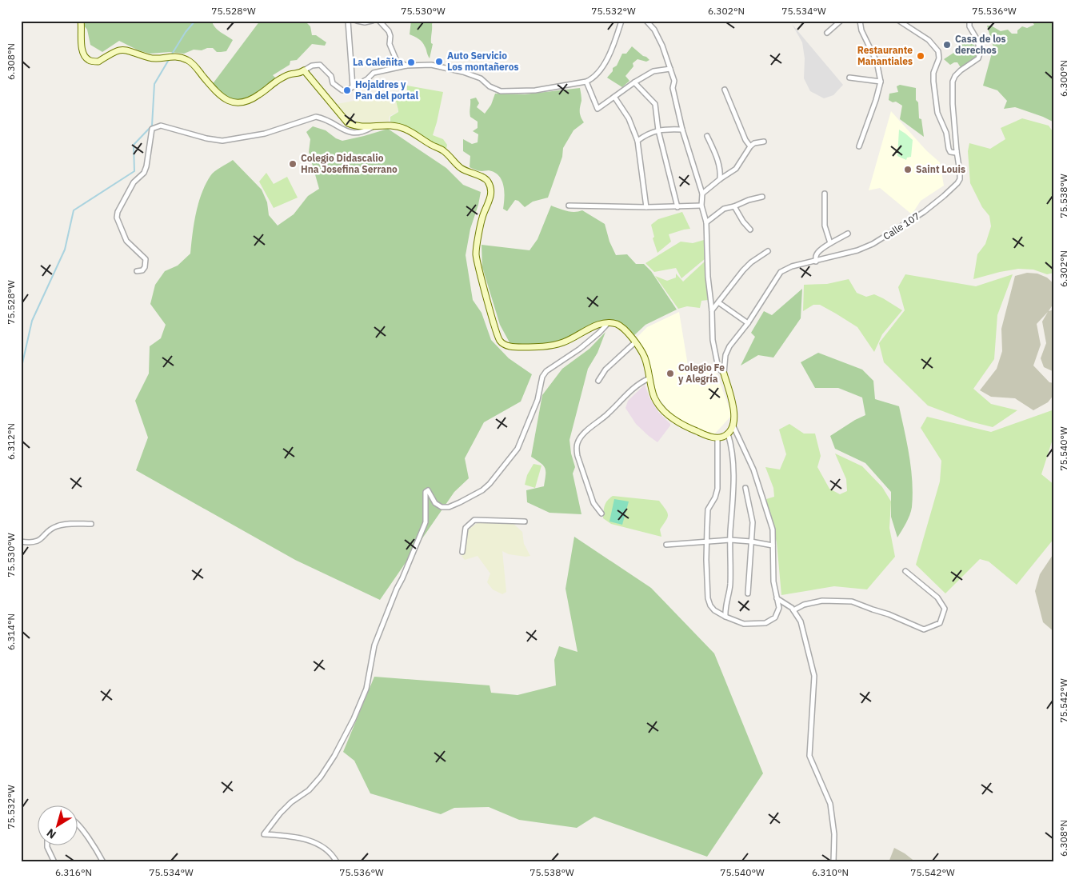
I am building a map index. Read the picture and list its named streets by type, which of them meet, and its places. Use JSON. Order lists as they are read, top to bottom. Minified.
{"streets":{"street":["Calle 107"]},"places":["Casa de los derechos","Restaurante Manantiales","Auto Servicio Los montañeros","La Caleñita","Hojaldres y Pan del portal","Colegio Didascalio Hna Josefina Serrano","Saint Louis","Colegio Fe y Alegría"],"north":"bottom left","coordinates":["75.528°W","75.530°W","75.532°W","6.302°N","75.534°W","75.536°W","6.308°N","6.300°N","75.538°W","6.312°N","75.540°W","6.314°N","75.542°W","6.316°N","6.310°N"]}
